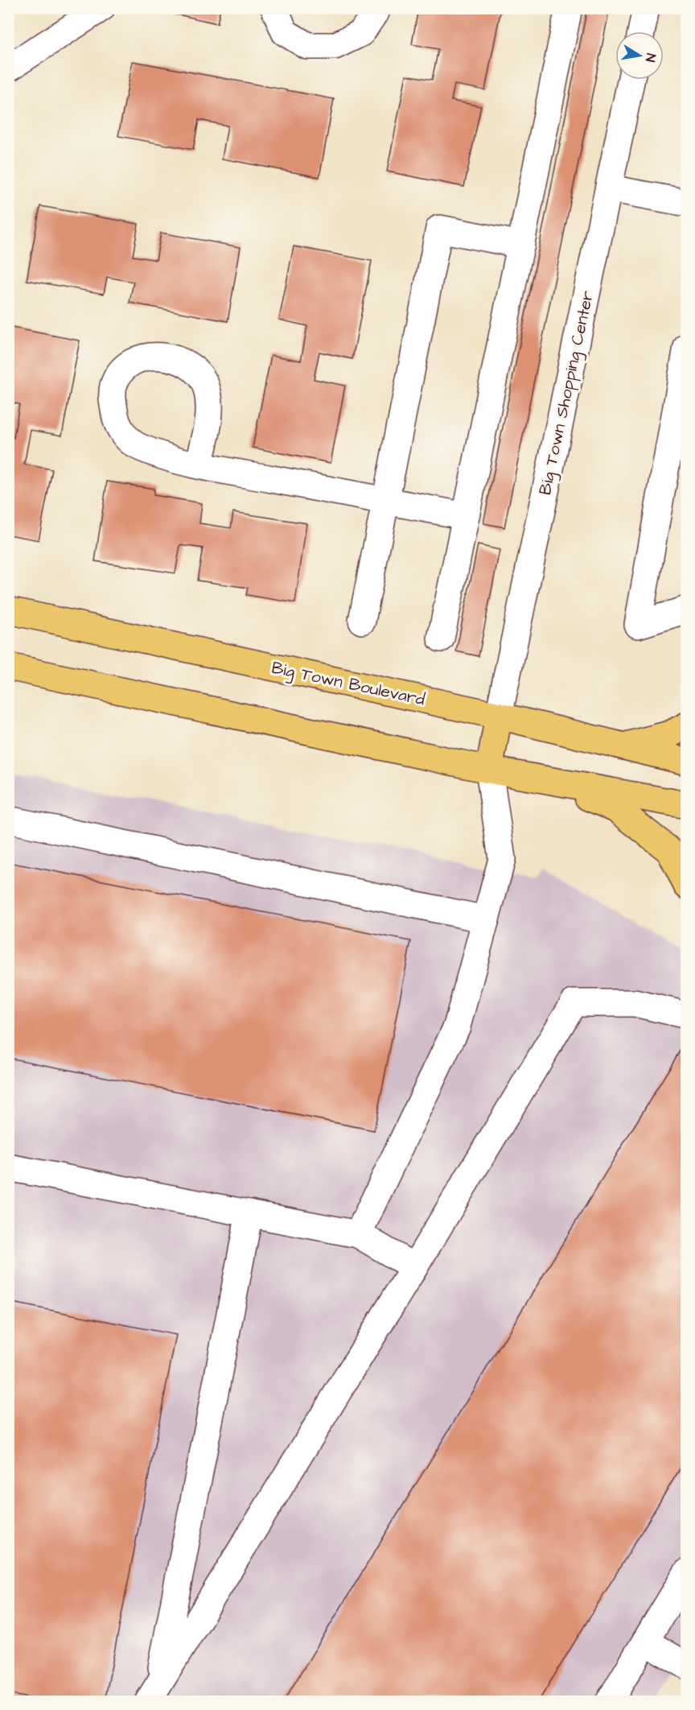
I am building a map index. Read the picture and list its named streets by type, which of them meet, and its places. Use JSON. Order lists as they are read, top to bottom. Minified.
{"streets":{"main road":["Big Town Boulevard"],"lane":["Big Town Shopping Center"]},"crossings":[["Big Town Shopping Center","Big Town Boulevard"]],"north":"right"}
